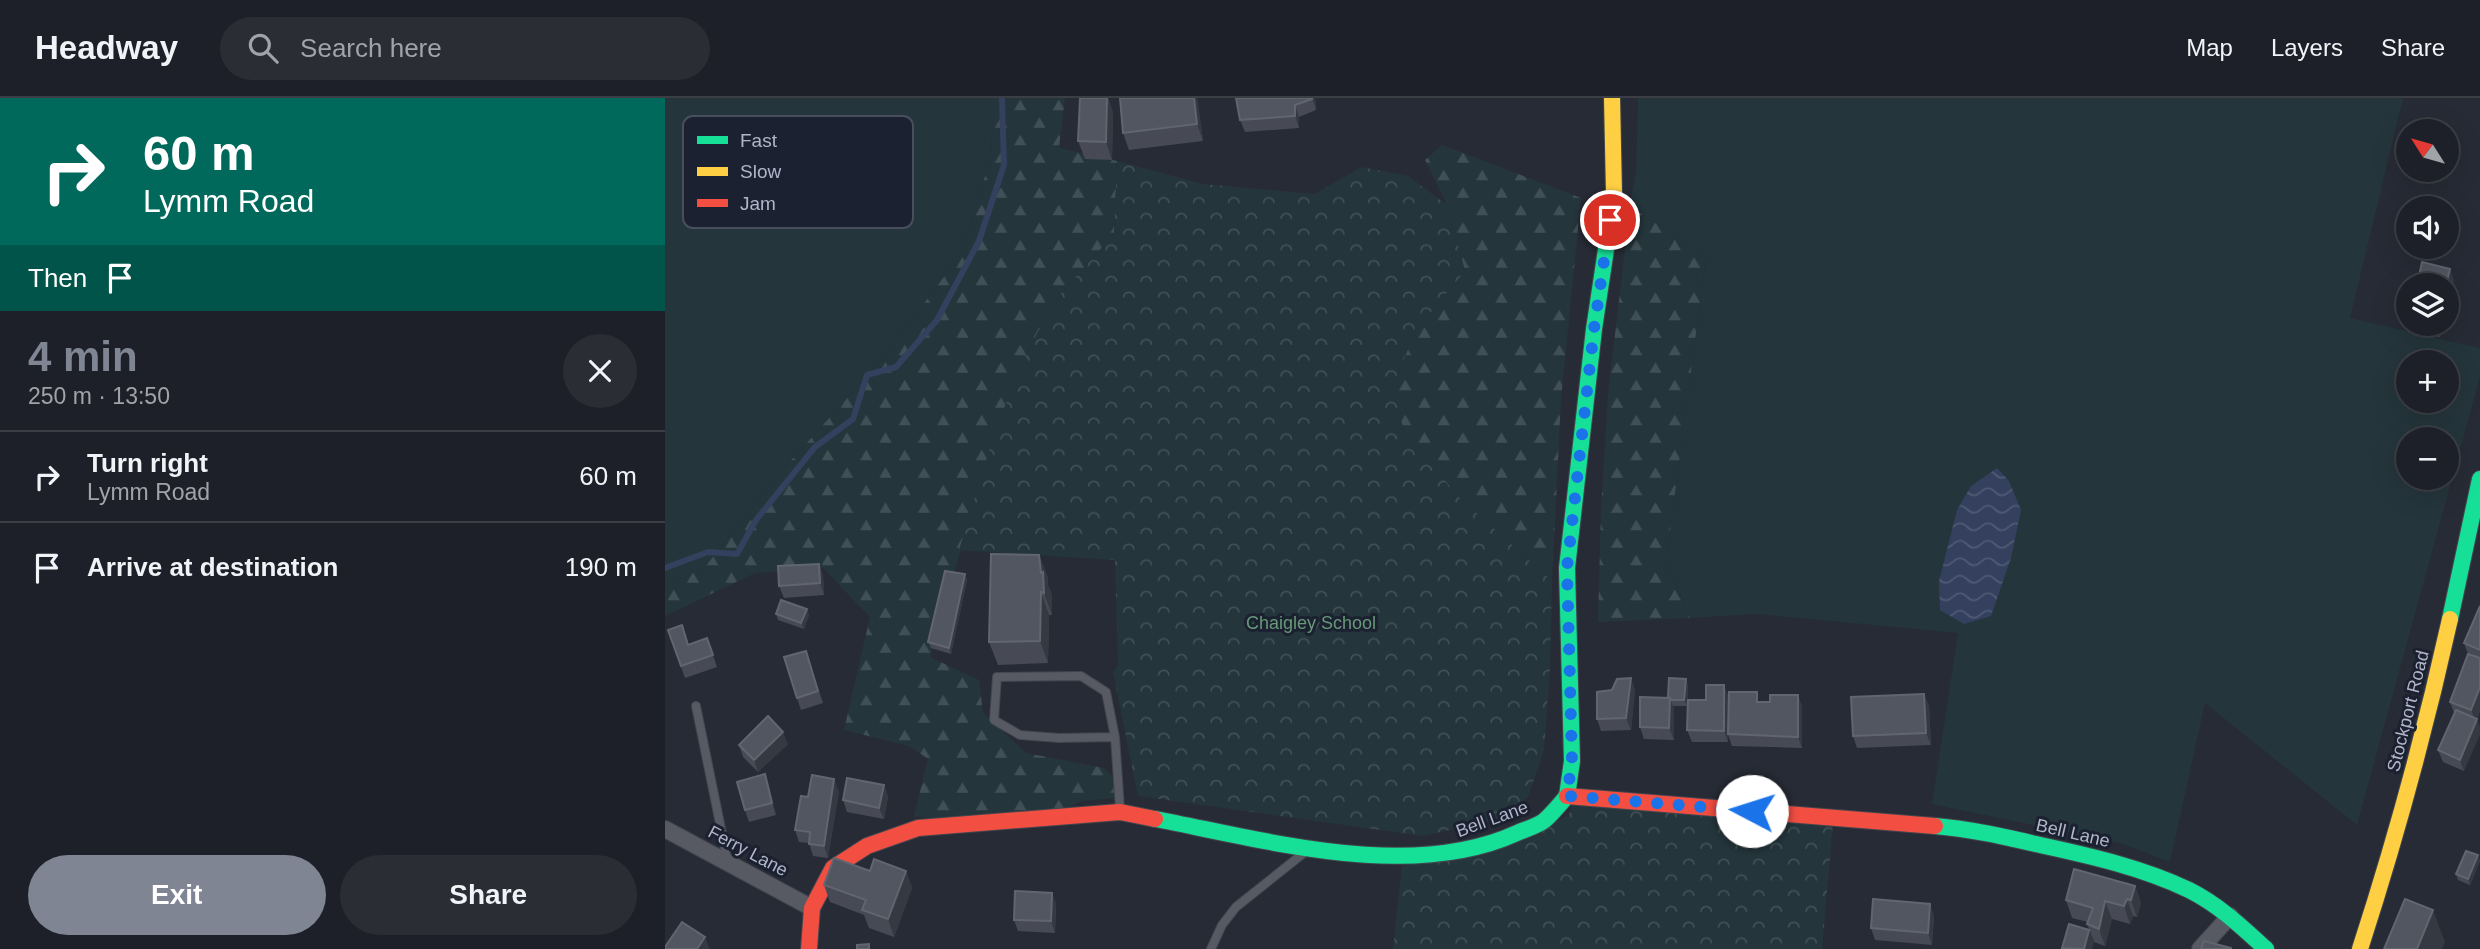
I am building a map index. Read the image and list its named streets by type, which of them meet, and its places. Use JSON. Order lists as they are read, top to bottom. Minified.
{"streets":{"main road":["Stockport Road","Bell Lane"],"street":["Ferry Lane"]},"crossings":[["Bell Lane","Ferry Lane"]],"parks":["Chaigley School"],"legend":["Fast","Slow","Jam"],"north":"top left","page":{"header":"Headway","search":"Search here","nav":["Map","Layers","Share"],"turn":["60 m","Lymm Road"],"map_buttons":["+","−"],"then":"Then","heading":["4 min","250 m · 13:50"],"list":[{"name":"Turn right","note":"Lymm Road","value":"60 m"},{"name":"Arrive at destination","value":"190 m"}],"buttons":["Exit","Share"]}}
